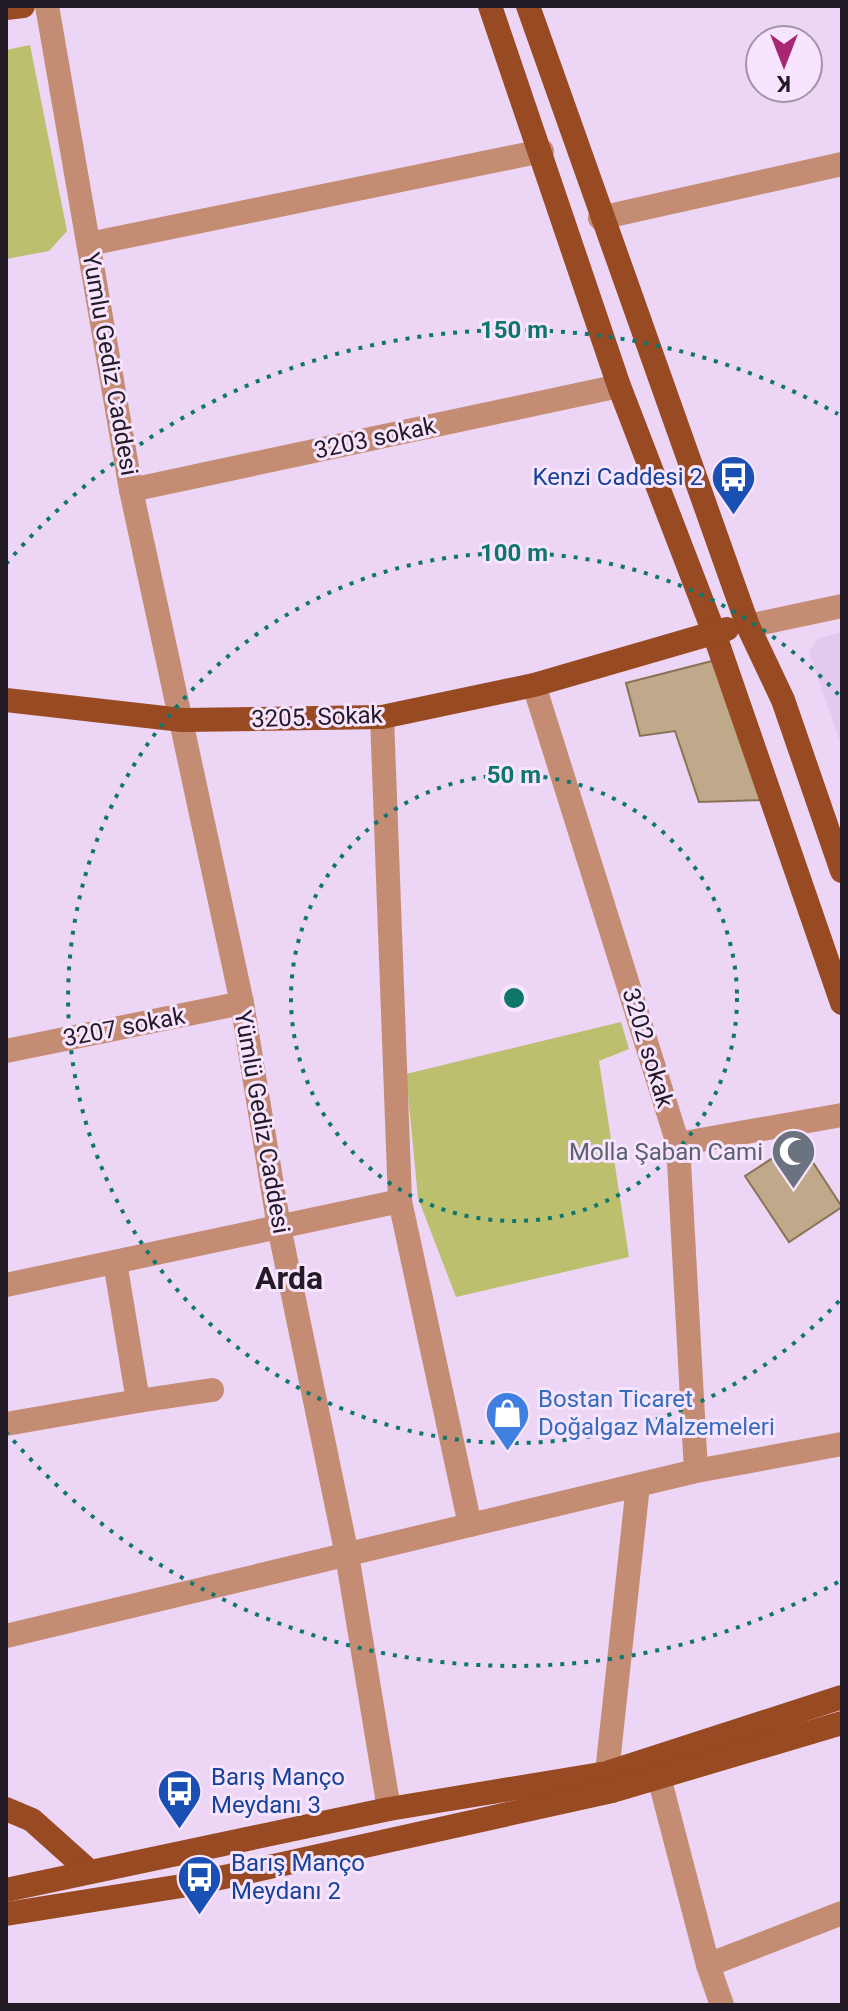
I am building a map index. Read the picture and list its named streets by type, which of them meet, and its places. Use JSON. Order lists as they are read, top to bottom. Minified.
{"streets":{"main road":["3205. Sokak"],"street":["Yumlu Gediz Caddesi","3203 sokak","3207 sokak","3202 sokak","Yümlü Gediz Caddesi"]},"crossings":[["Yumlu Gediz Caddesi","3203 sokak"],["Yumlu Gediz Caddesi","3205. Sokak"],["Yumlu Gediz Caddesi","Yümlü Gediz Caddesi"],["3205. Sokak","3202 sokak"],["3205. Sokak","Yümlü Gediz Caddesi"],["3207 sokak","Yümlü Gediz Caddesi"]],"districts":["Arda"],"places":{"bus stop":["Kenzi Caddesi 2","Barış Manço Meydanı 3","Barış Manço Meydanı 2"],"mosque":["Molla Şaban Cami"],"shop":["Bostan Ticaret Doğalgaz Malzemeleri"]},"north":"bottom","rings":["150 m","100 m","50 m"]}
